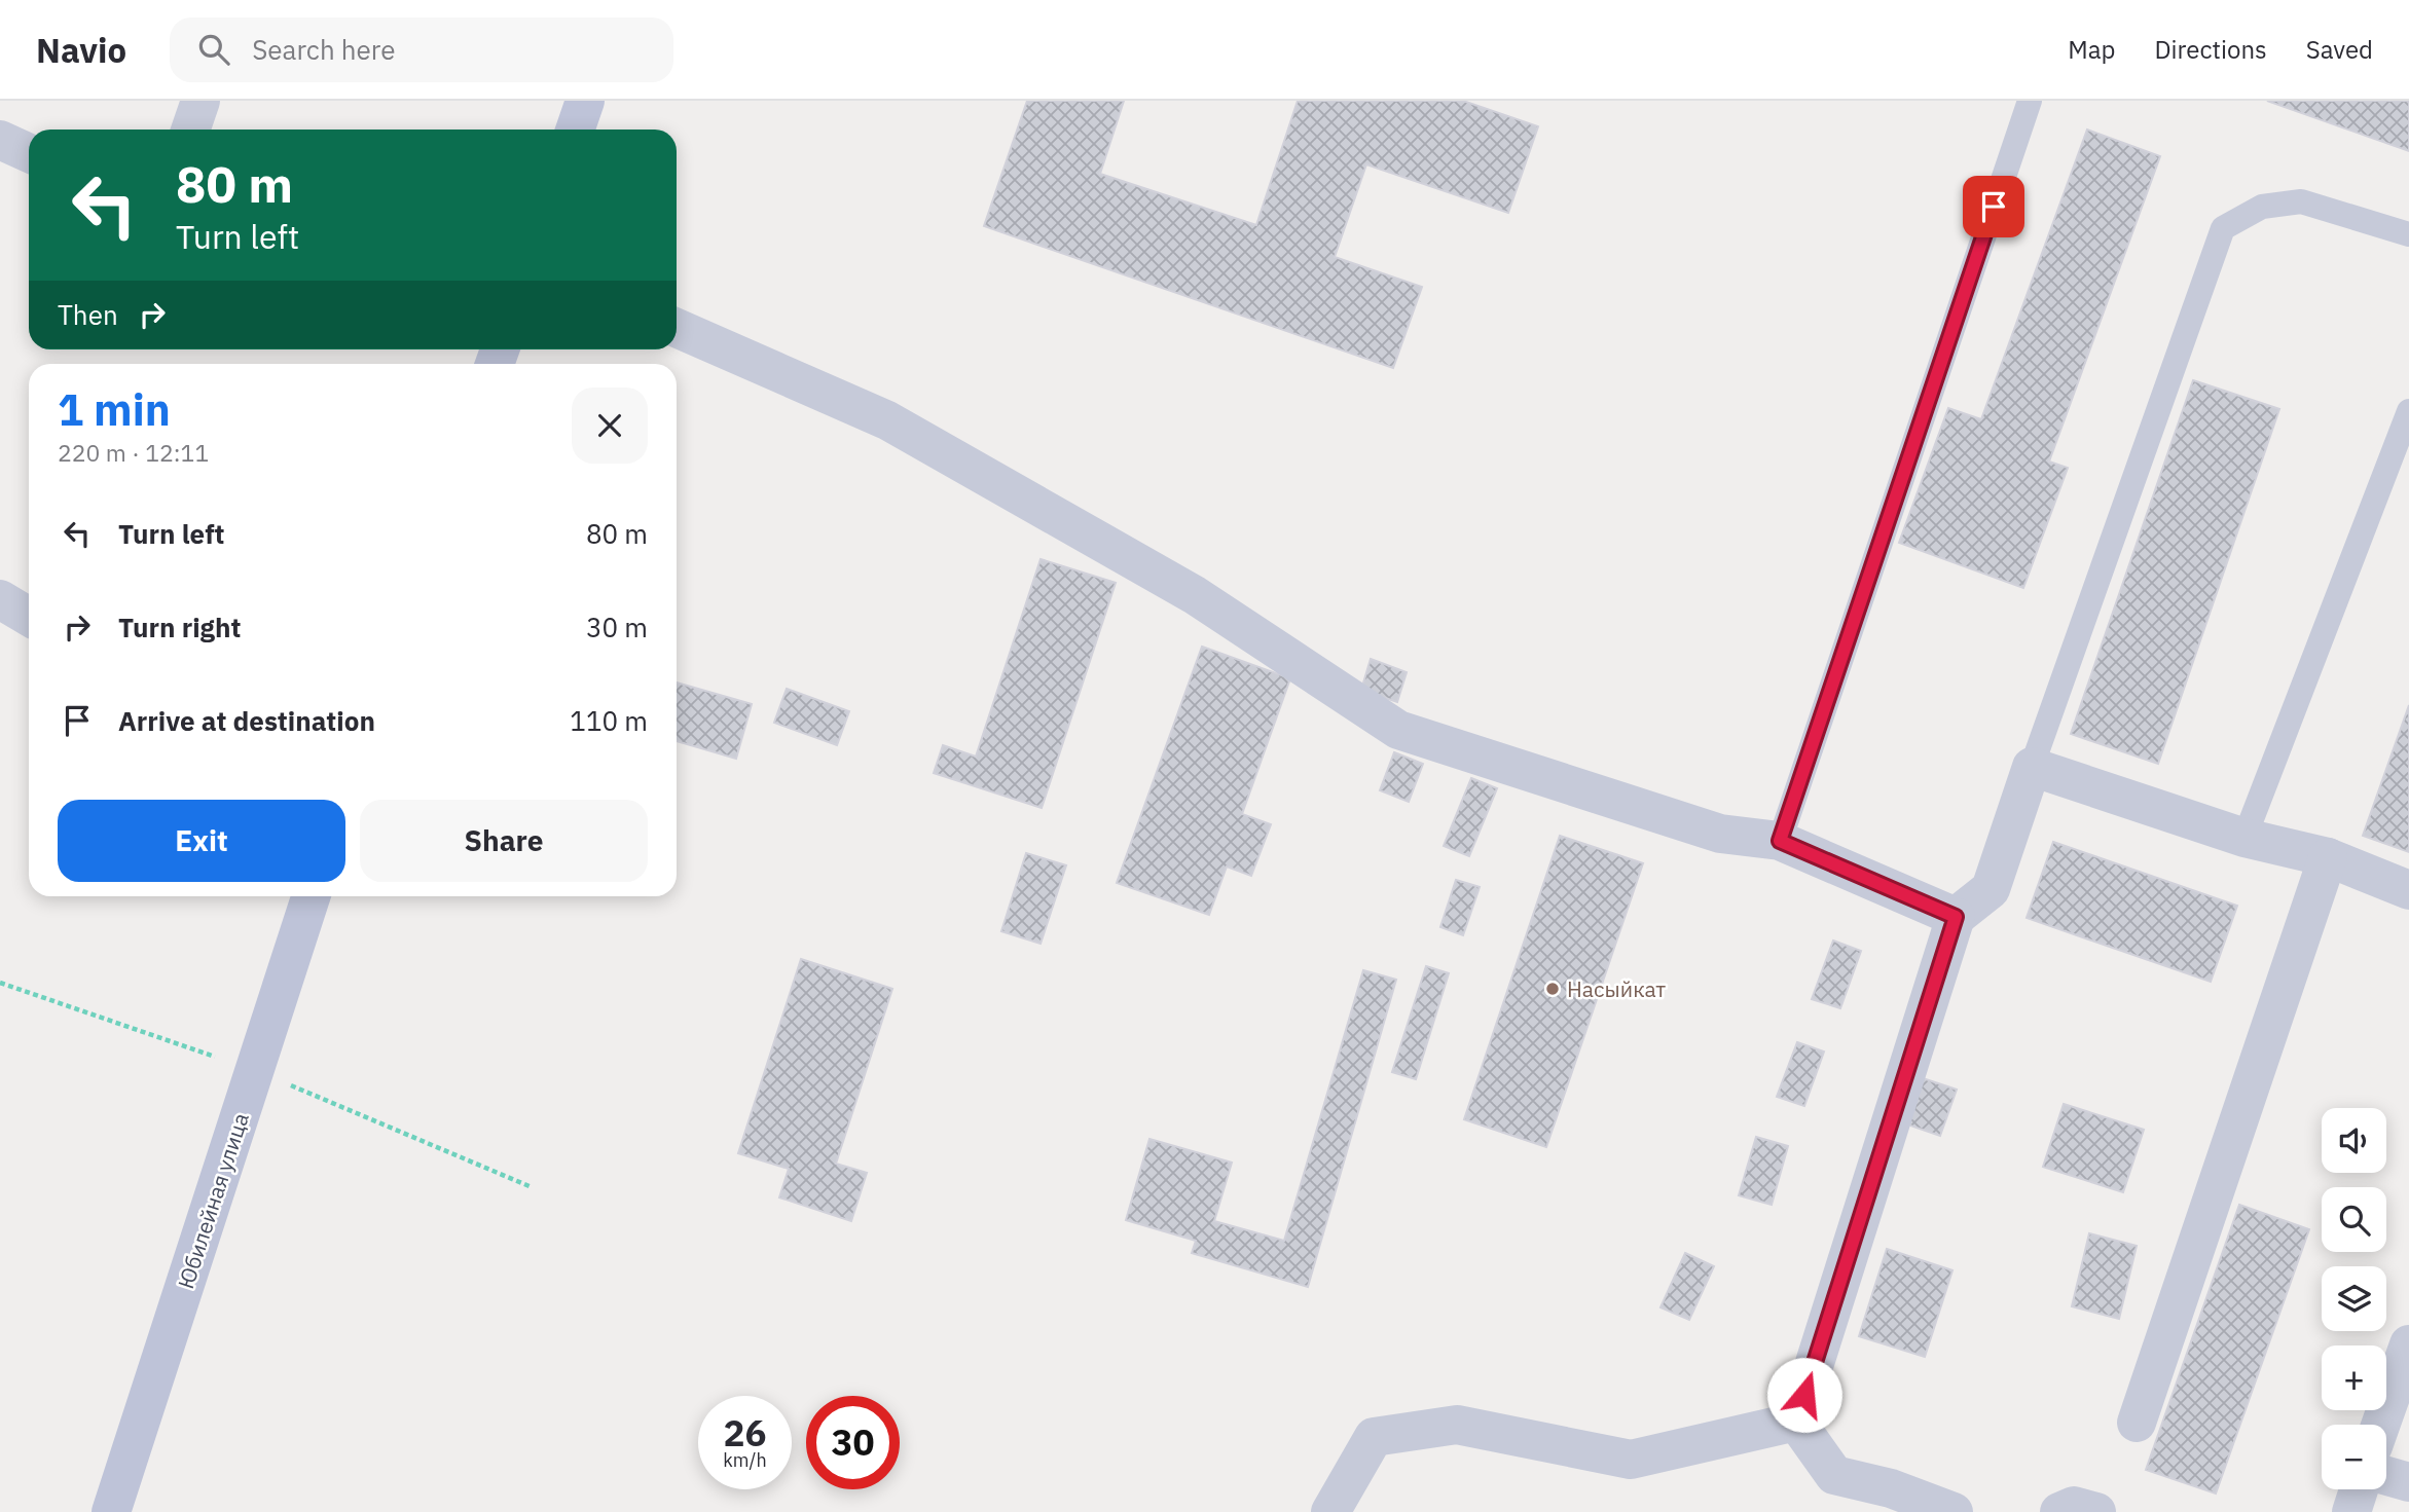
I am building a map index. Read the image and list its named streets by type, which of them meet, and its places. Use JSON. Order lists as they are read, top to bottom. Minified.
{"streets":{"main road":["Юбилейная улица"]},"places":["Насыйкат"],"page":{"header":"Navio","search":"Search here","nav":["Map","Directions","Saved"],"turn":["80 m","Turn left"],"then":"Then","heading":["1 min","220 m · 12:11"],"list":[{"name":"Turn left","value":"80 m"},{"name":"Turn right","value":"30 m"},{"name":"Arrive at destination","value":"110 m"}],"buttons":["Exit","Share"],"map_buttons":["+","−"],"speed":"26 km/h","limit":"30"}}
